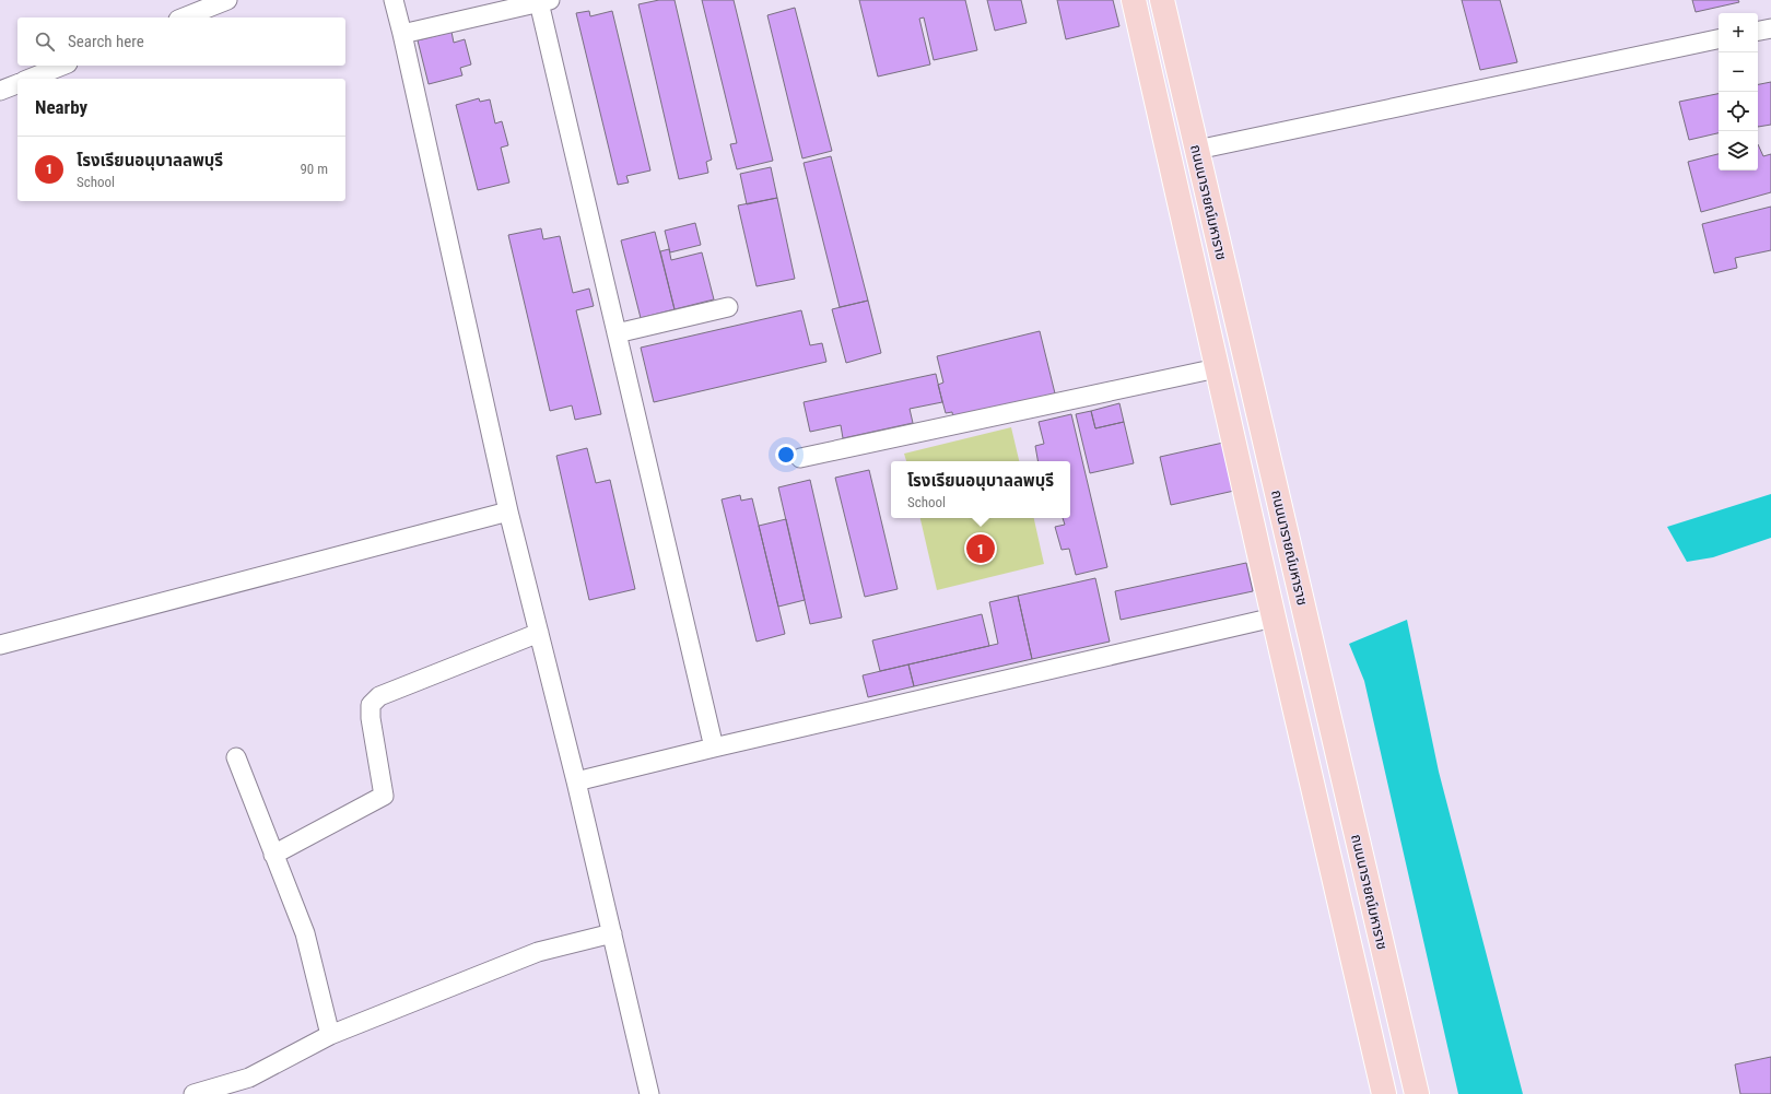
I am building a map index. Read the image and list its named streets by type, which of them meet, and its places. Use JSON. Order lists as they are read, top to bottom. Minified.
{"streets":{"main road":["ถนนนารายณ์มหาราช"]},"page":{"map_buttons":["+","−"],"search":"Search here","heading":"Nearby","list":[{"mark":"1","name":"โรงเรียนอนุบาลลพบุรี","note":"School","value":"90 m"}],"popup":["โรงเรียนอนุบาลลพบุรี","School"],"pins":"1"}}
